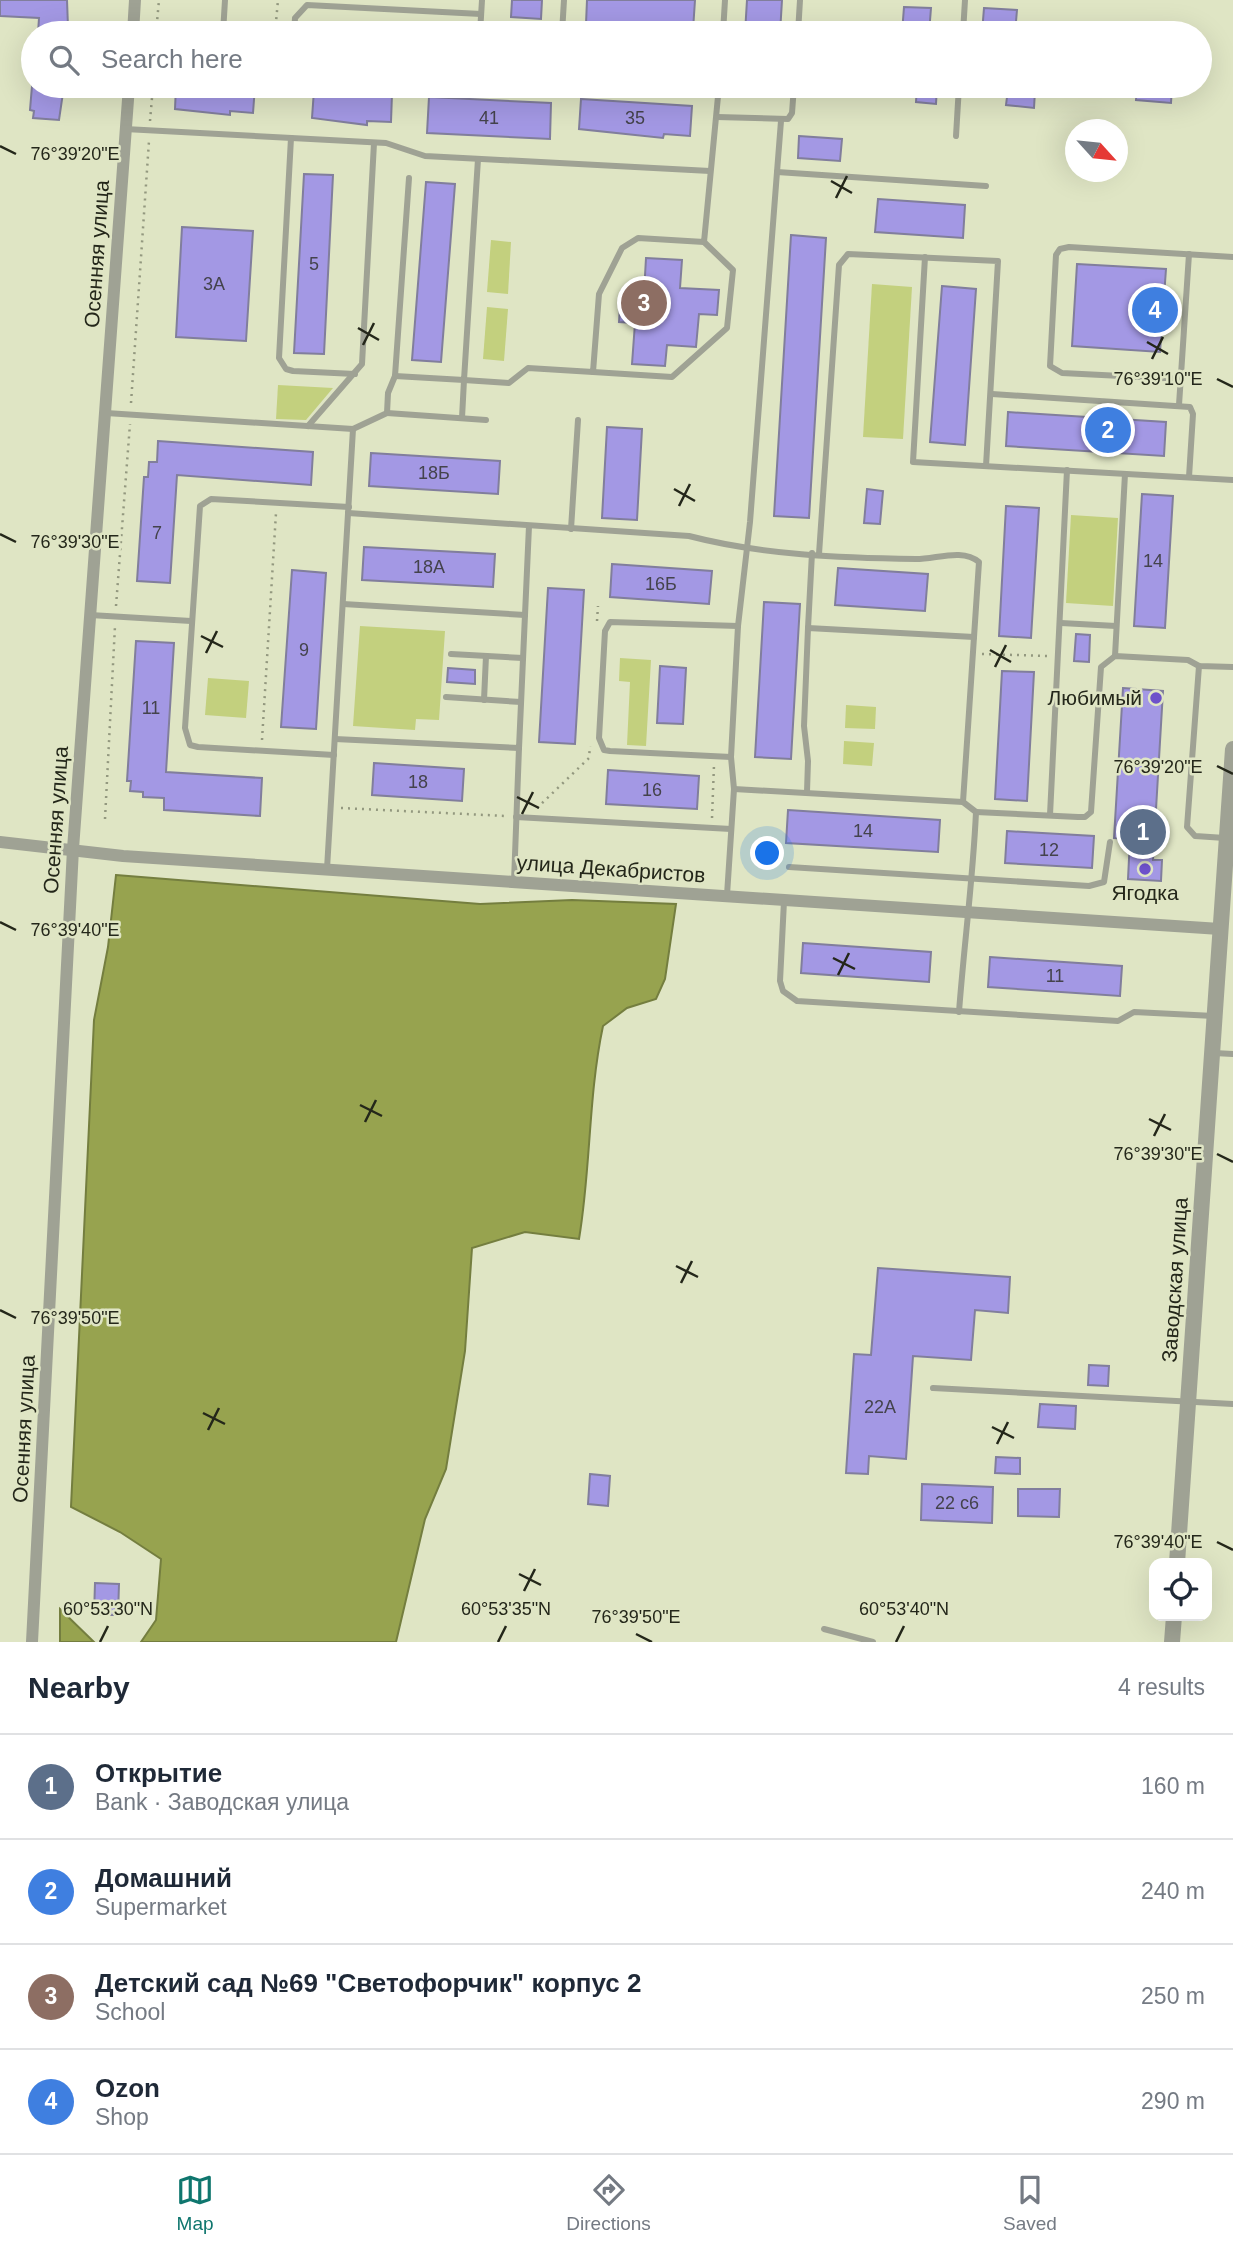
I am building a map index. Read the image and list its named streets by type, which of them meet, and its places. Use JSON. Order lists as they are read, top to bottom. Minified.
{"streets":{"street":["Осенняя улица","улица Декабристов","Заводская улица"]},"crossings":[["Осенняя улица","улица Декабристов"],["улица Декабристов","Заводская улица"]],"places":["Любимый","Ягодка"],"house_numbers":["41","35","5","3А","18Б","7","14","18А","16Б","9","11","18","16","14","12","11","22А","22 с6"],"north":"bottom right","page":{"search":"Search here","pins":["3","4","2","1"],"heading":["Nearby","4 results"],"list":[{"mark":"1","name":"Открытие","note":"Bank · Заводская улица","value":"160 m"},{"mark":"2","name":"Домашний","note":"Supermarket","value":"240 m"},{"mark":"3","name":"Детский сад №69 \"Светофорчик\" корпус 2","note":"School","value":"250 m"},{"mark":"4","name":"Ozon","note":"Shop","value":"290 m"}],"nav":["Map","Directions","Saved"]},"coordinates":["76°39'20\"E","76°39'10\"E","76°39'30\"E","76°39'40\"E","76°39'50\"E","60°53'30\"N","60°53'35\"N","60°53'40\"N"]}
